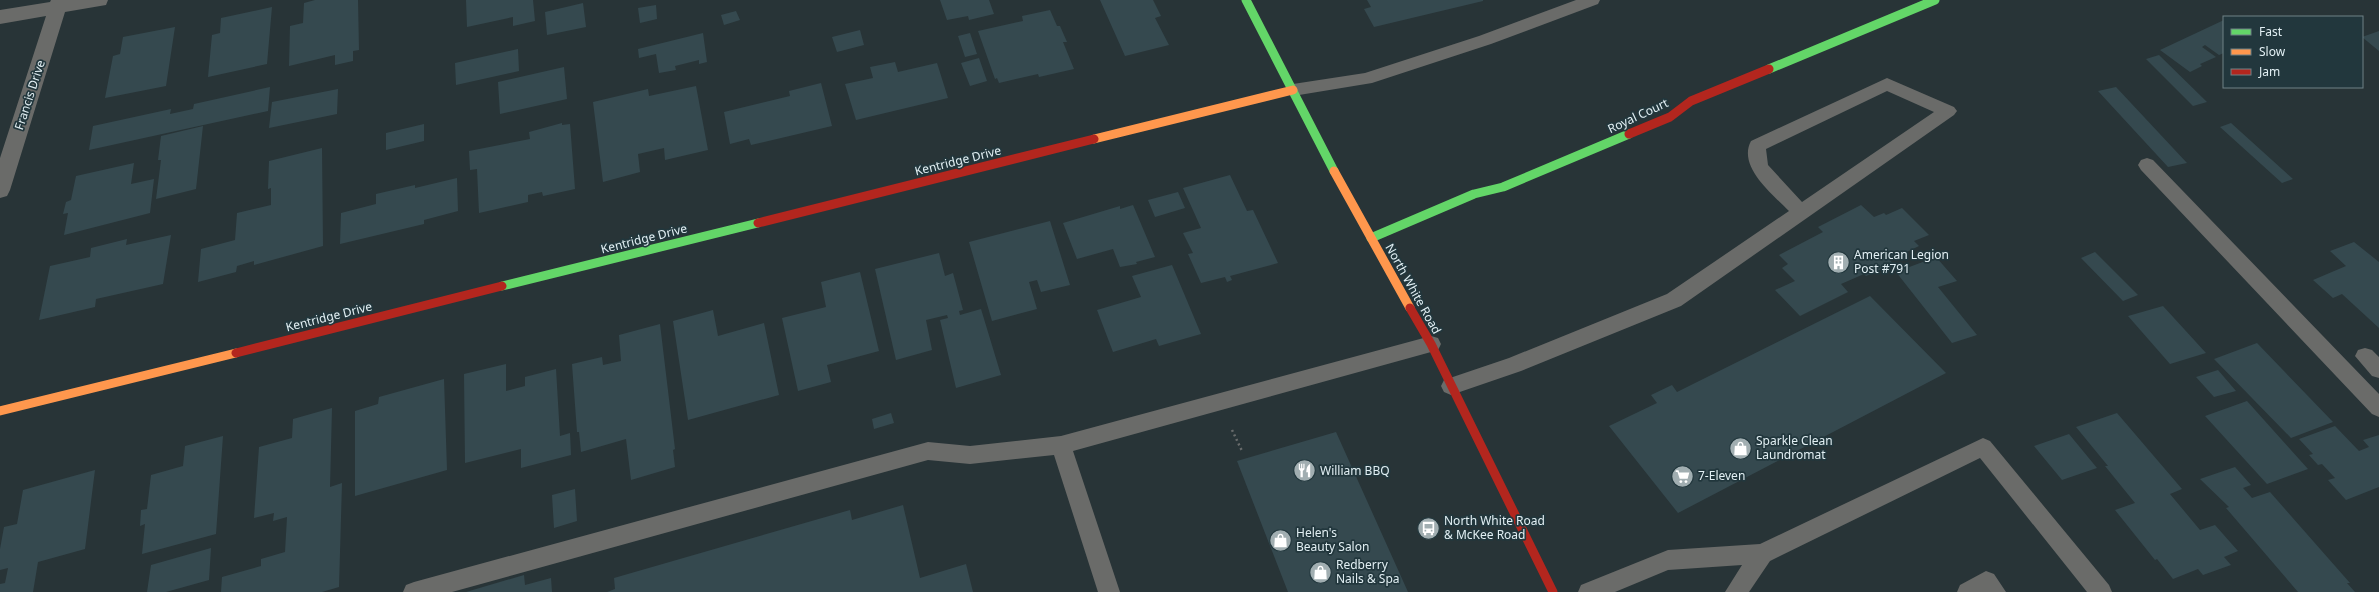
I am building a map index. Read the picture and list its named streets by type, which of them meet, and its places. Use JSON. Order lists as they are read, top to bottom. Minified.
{"streets":{"street":["Francis Drive","Royal Court","Kentridge Drive","North White Road"]},"crossings":[["Royal Court","North White Road"],["Kentridge Drive","North White Road"]],"places":{"building":["American Legion Post #791"],"shop":["Sparkle Clean Laundromat","Helen's Beauty Salon","Redberry Nails & Spa"],"restaurant":["William BBQ"],"supermarket":["7-Eleven"],"bus stop":["North White Road & McKee Road"]},"legend":["Fast","Slow","Jam"]}
